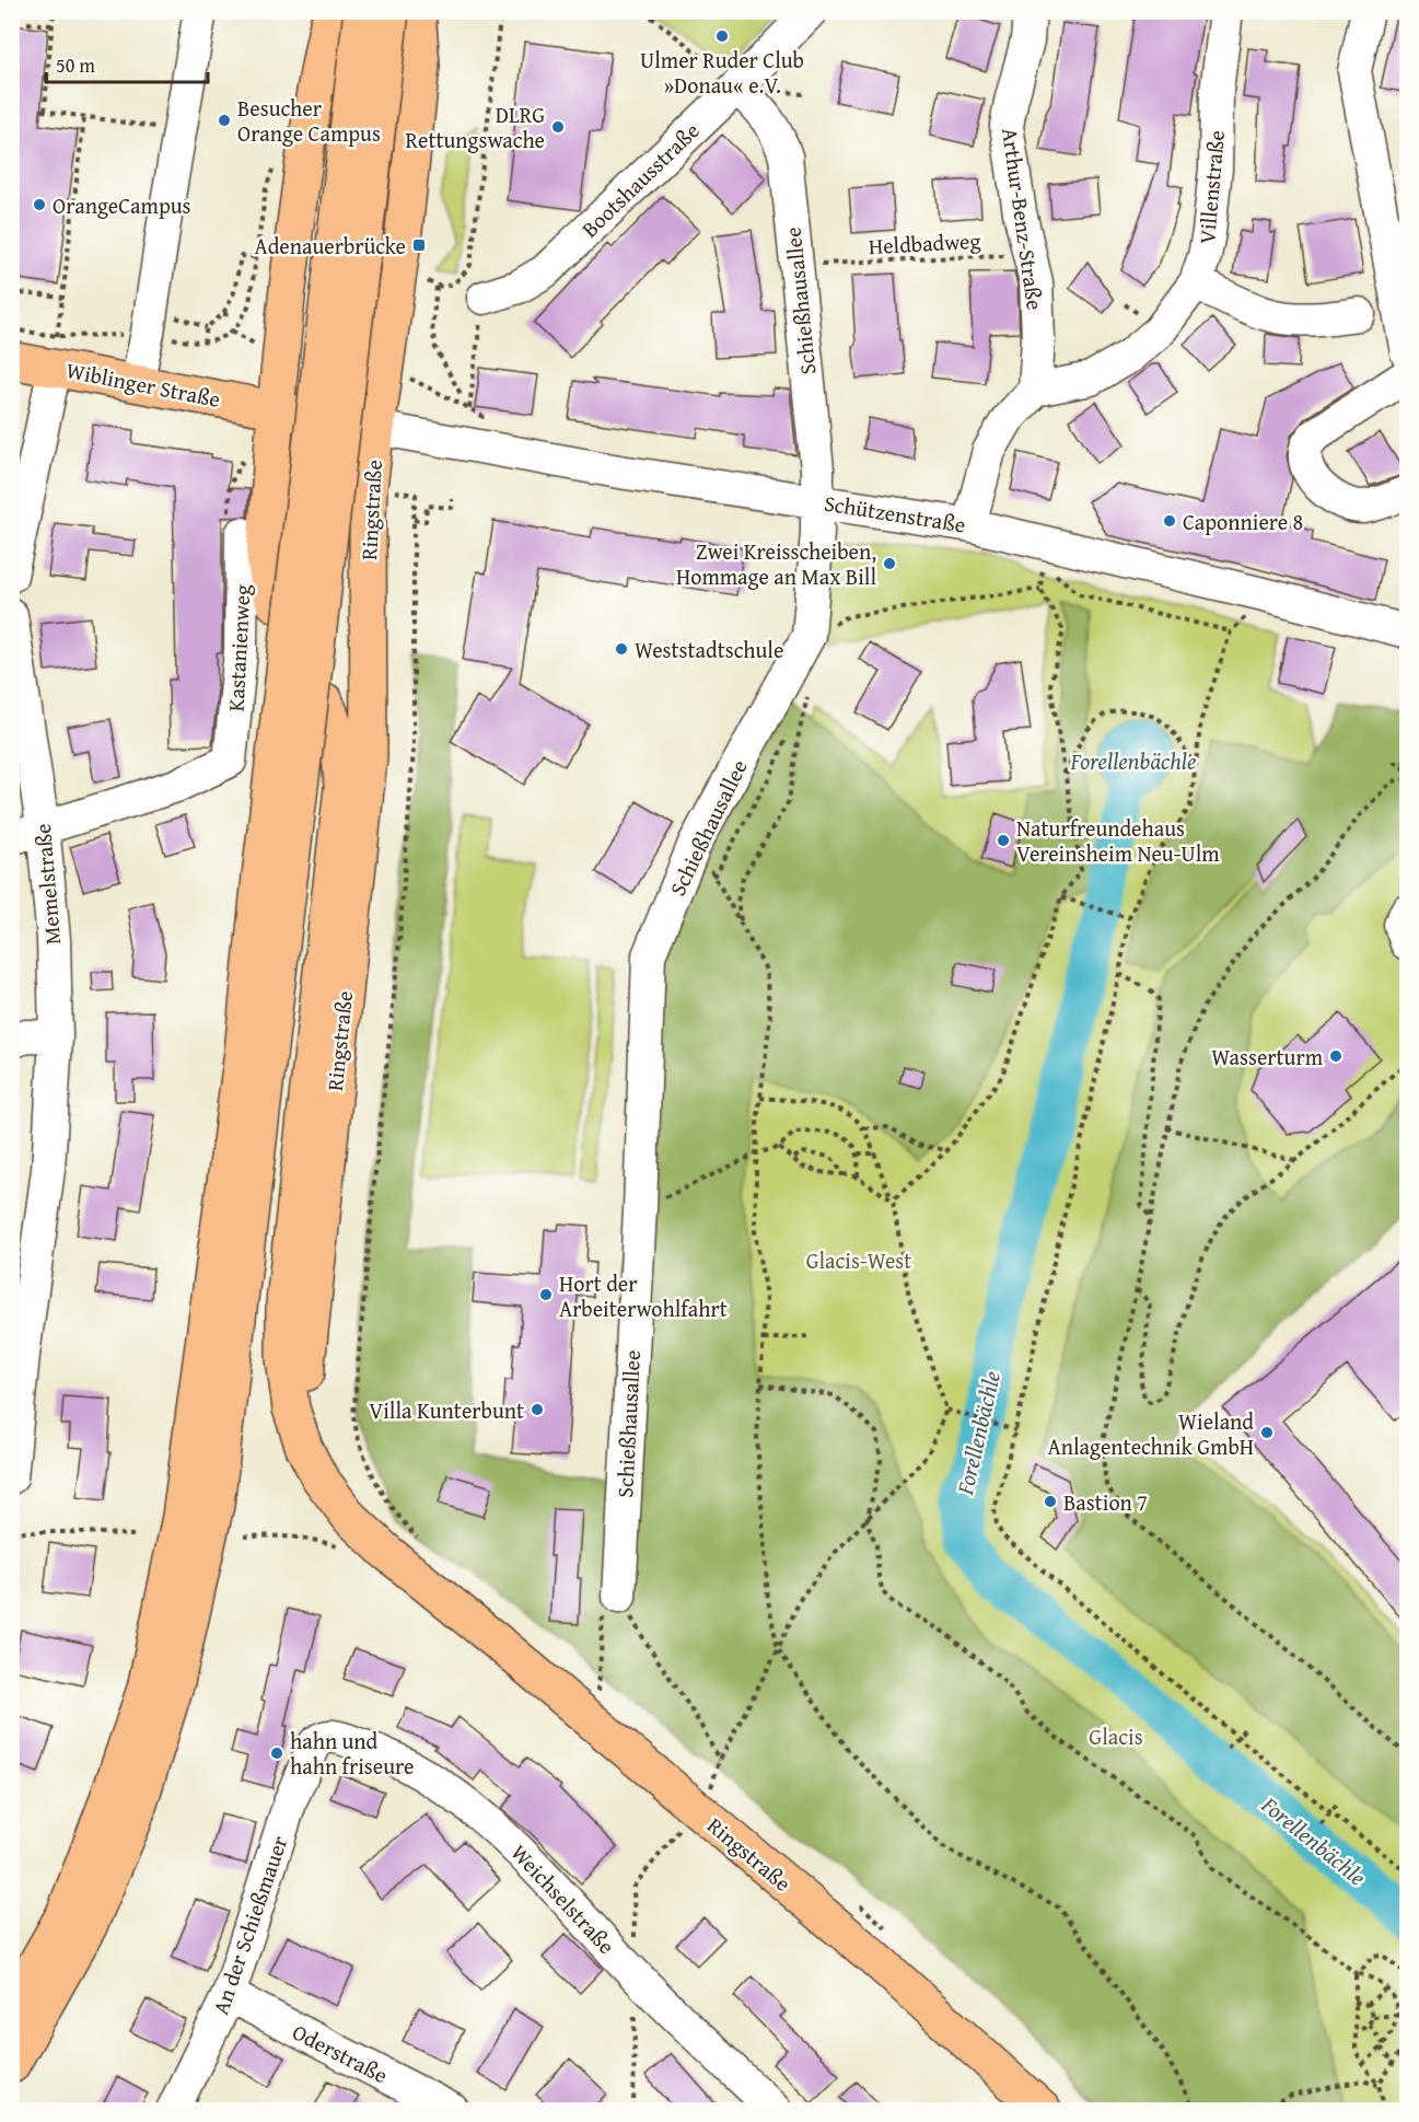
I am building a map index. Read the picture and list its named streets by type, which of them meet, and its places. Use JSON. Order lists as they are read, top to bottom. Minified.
{"streets":{"main road":["Wiblinger Straße","Ringstraße"],"street":["Bootshausstraße","Villenstraße","Arthur-Benz-Straße","Schießhausallee","Schützenstraße","Kastanienweg","Memelstraße","Weichselstraße","An der Schießmauer","Oderstraße"],"path":["Heldbadweg"]},"crossings":[["Bootshausstraße","Schießhausallee"],["Villenstraße","Arthur-Benz-Straße"],["Arthur-Benz-Straße","Heldbadweg"],["Schießhausallee","Schützenstraße"],["Ringstraße","Schützenstraße"],["Kastanienweg","Memelstraße"],["Weichselstraße","An der Schießmauer"],["An der Schießmauer","Oderstraße"]],"water":["Forellenbächle"],"parks":["Glacis-West","Glacis"],"places":{"other":["Ulmer Ruder Club »Donau« e.V.","Besucher Orange Campus","DLRG Rettungswache","OrangeCampus","Caponniere 8","Zwei Kreisscheiben, Hommage an Max Bill","Weststadtschule","Naturfreundehaus Vereinsheim Neu-Ulm","Wasserturm","Hort der Arbeiterwohlfahrt","Villa Kunterbunt","Wieland Anlagentechnik GmbH","Bastion 7","hahn und hahn friseure"],"transit":["Adenauerbrücke"]},"scale_bar":"50 m"}
